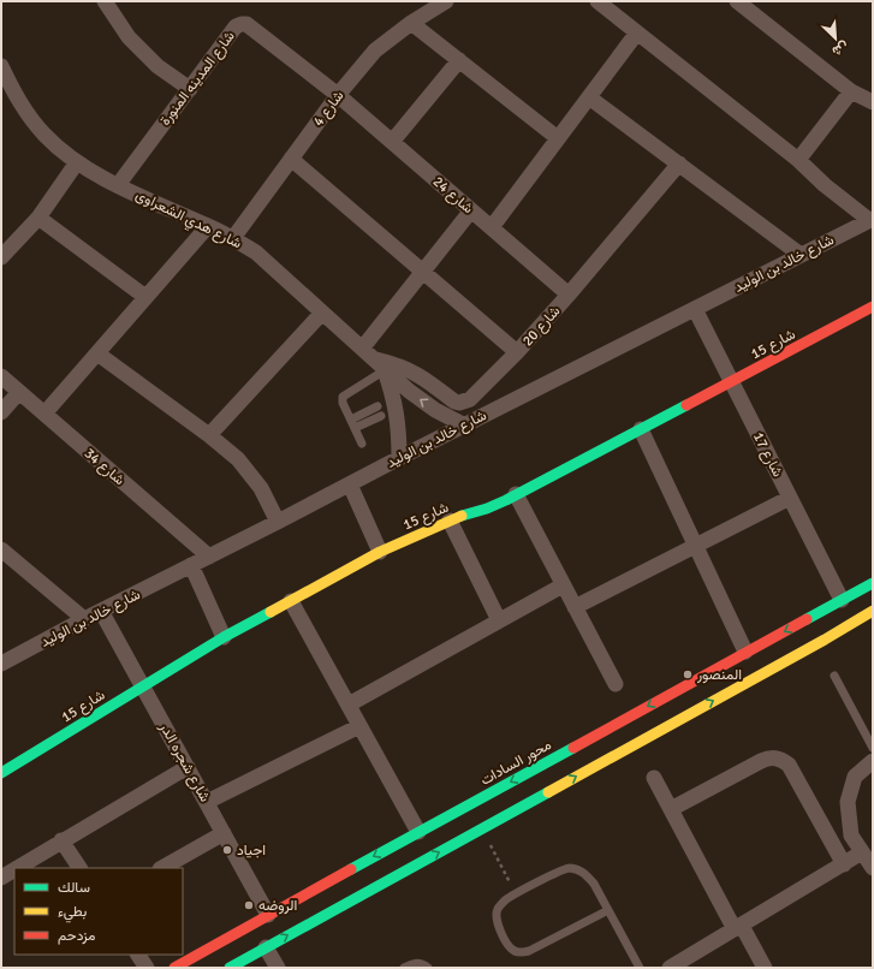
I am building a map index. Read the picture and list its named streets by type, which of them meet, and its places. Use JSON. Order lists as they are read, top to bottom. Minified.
{"streets":{"street":["شارع المدينه المنورة","شارع 4","شارع 24","شارع هدي الشعراوى","شارع خالد بن الوليد","شارع 20","شارع 15","شارع 17","شارع 34","شارع شجره الدر","محور السادات"]},"crossings":[["شارع المدينه المنورة","شارع 4"],["شارع المدينه المنورة","شارع 24"],["شارع المدينه المنورة","شارع هدي الشعراوى"],["شارع 4","شارع 24"],["شارع 4","شارع هدي الشعراوى"],["شارع 24","شارع 20"],["شارع هدي الشعراوى","شارع خالد بن الوليد"],["شارع هدي الشعراوى","شارع 20"],["شارع خالد بن الوليد","شارع 17"],["شارع خالد بن الوليد","شارع 34"],["شارع خالد بن الوليد","شارع شجره الدر"],["شارع 15","شارع 17"],["شارع 15","شارع شجره الدر"],["شارع 17","محور السادات"],["شارع شجره الدر","محور السادات"]],"places":["المنصور","اجياد","الروضه"],"legend":["سالك","بطيء","مزدحم"],"north":"bottom right"}
